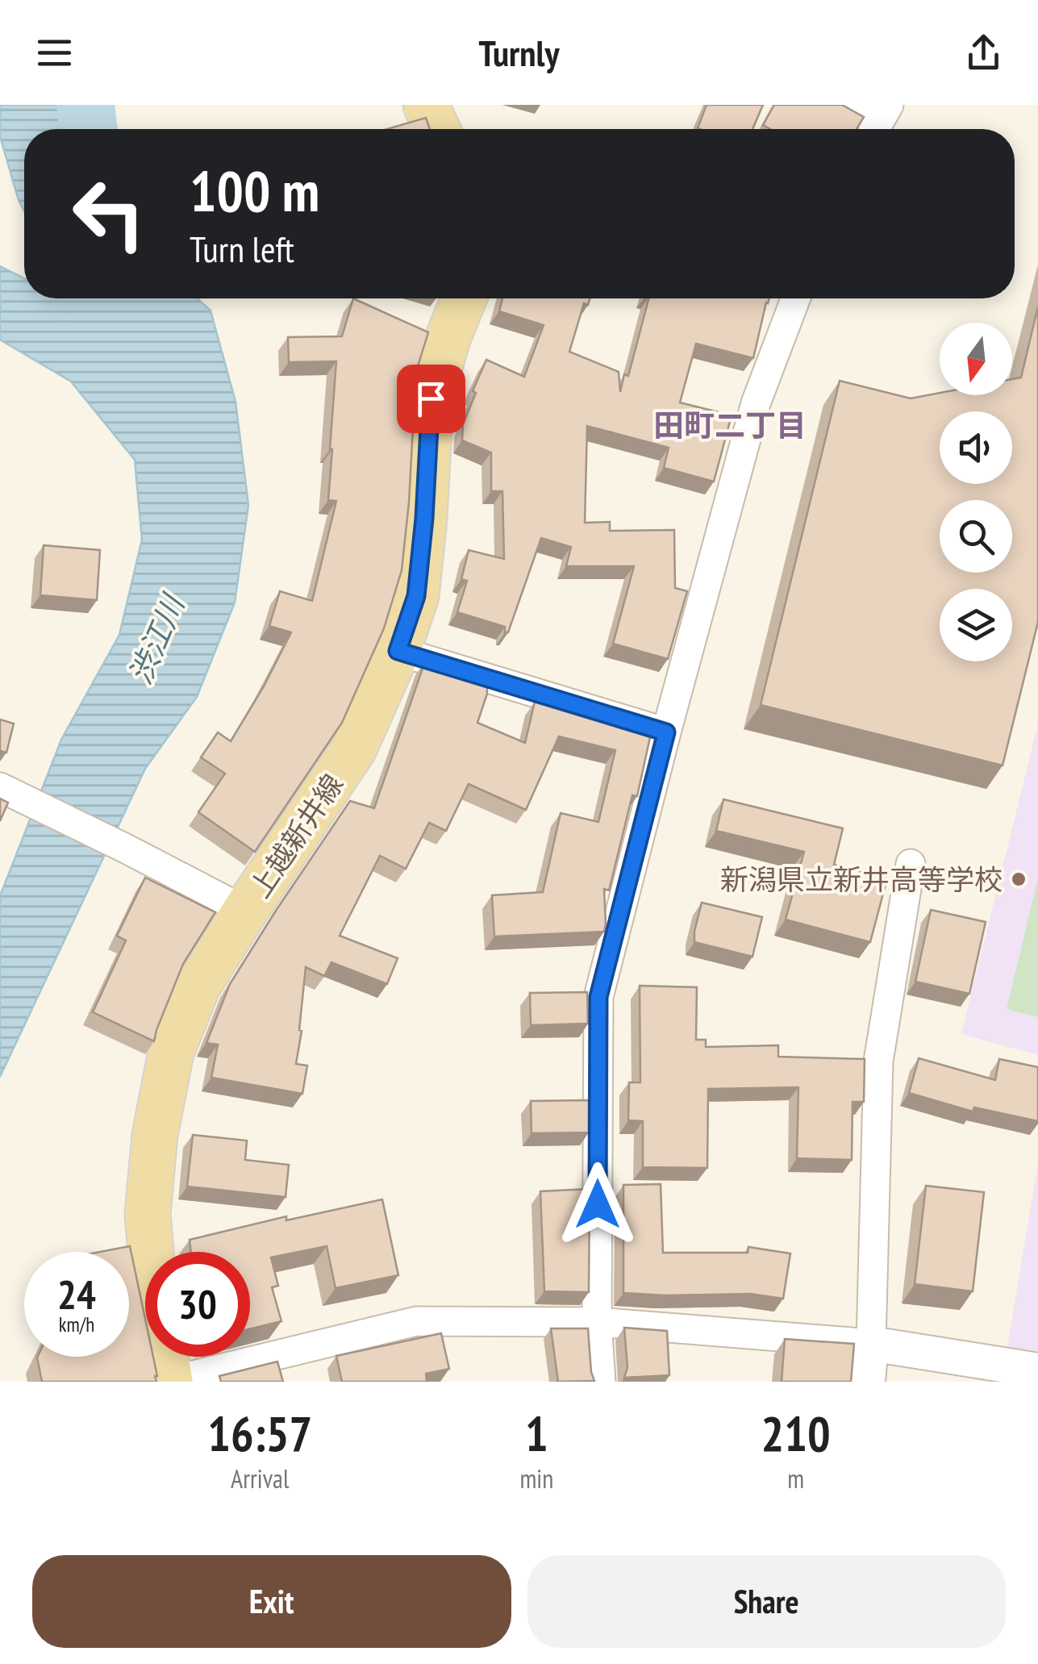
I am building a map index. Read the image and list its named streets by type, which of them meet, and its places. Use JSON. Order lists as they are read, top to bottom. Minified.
{"streets":{"main road":["上越新井線"]},"districts":["田町二丁目"],"water":["渋江川"],"places":["新潟県立新井高等学校"],"north":"bottom","page":{"header":"Turnly","turn":["100 m","Turn left"],"speed":"24 km/h","limit":"30","eta":["16:57","Arrival","1","min","210","m"],"buttons":["Exit","Share"]}}
